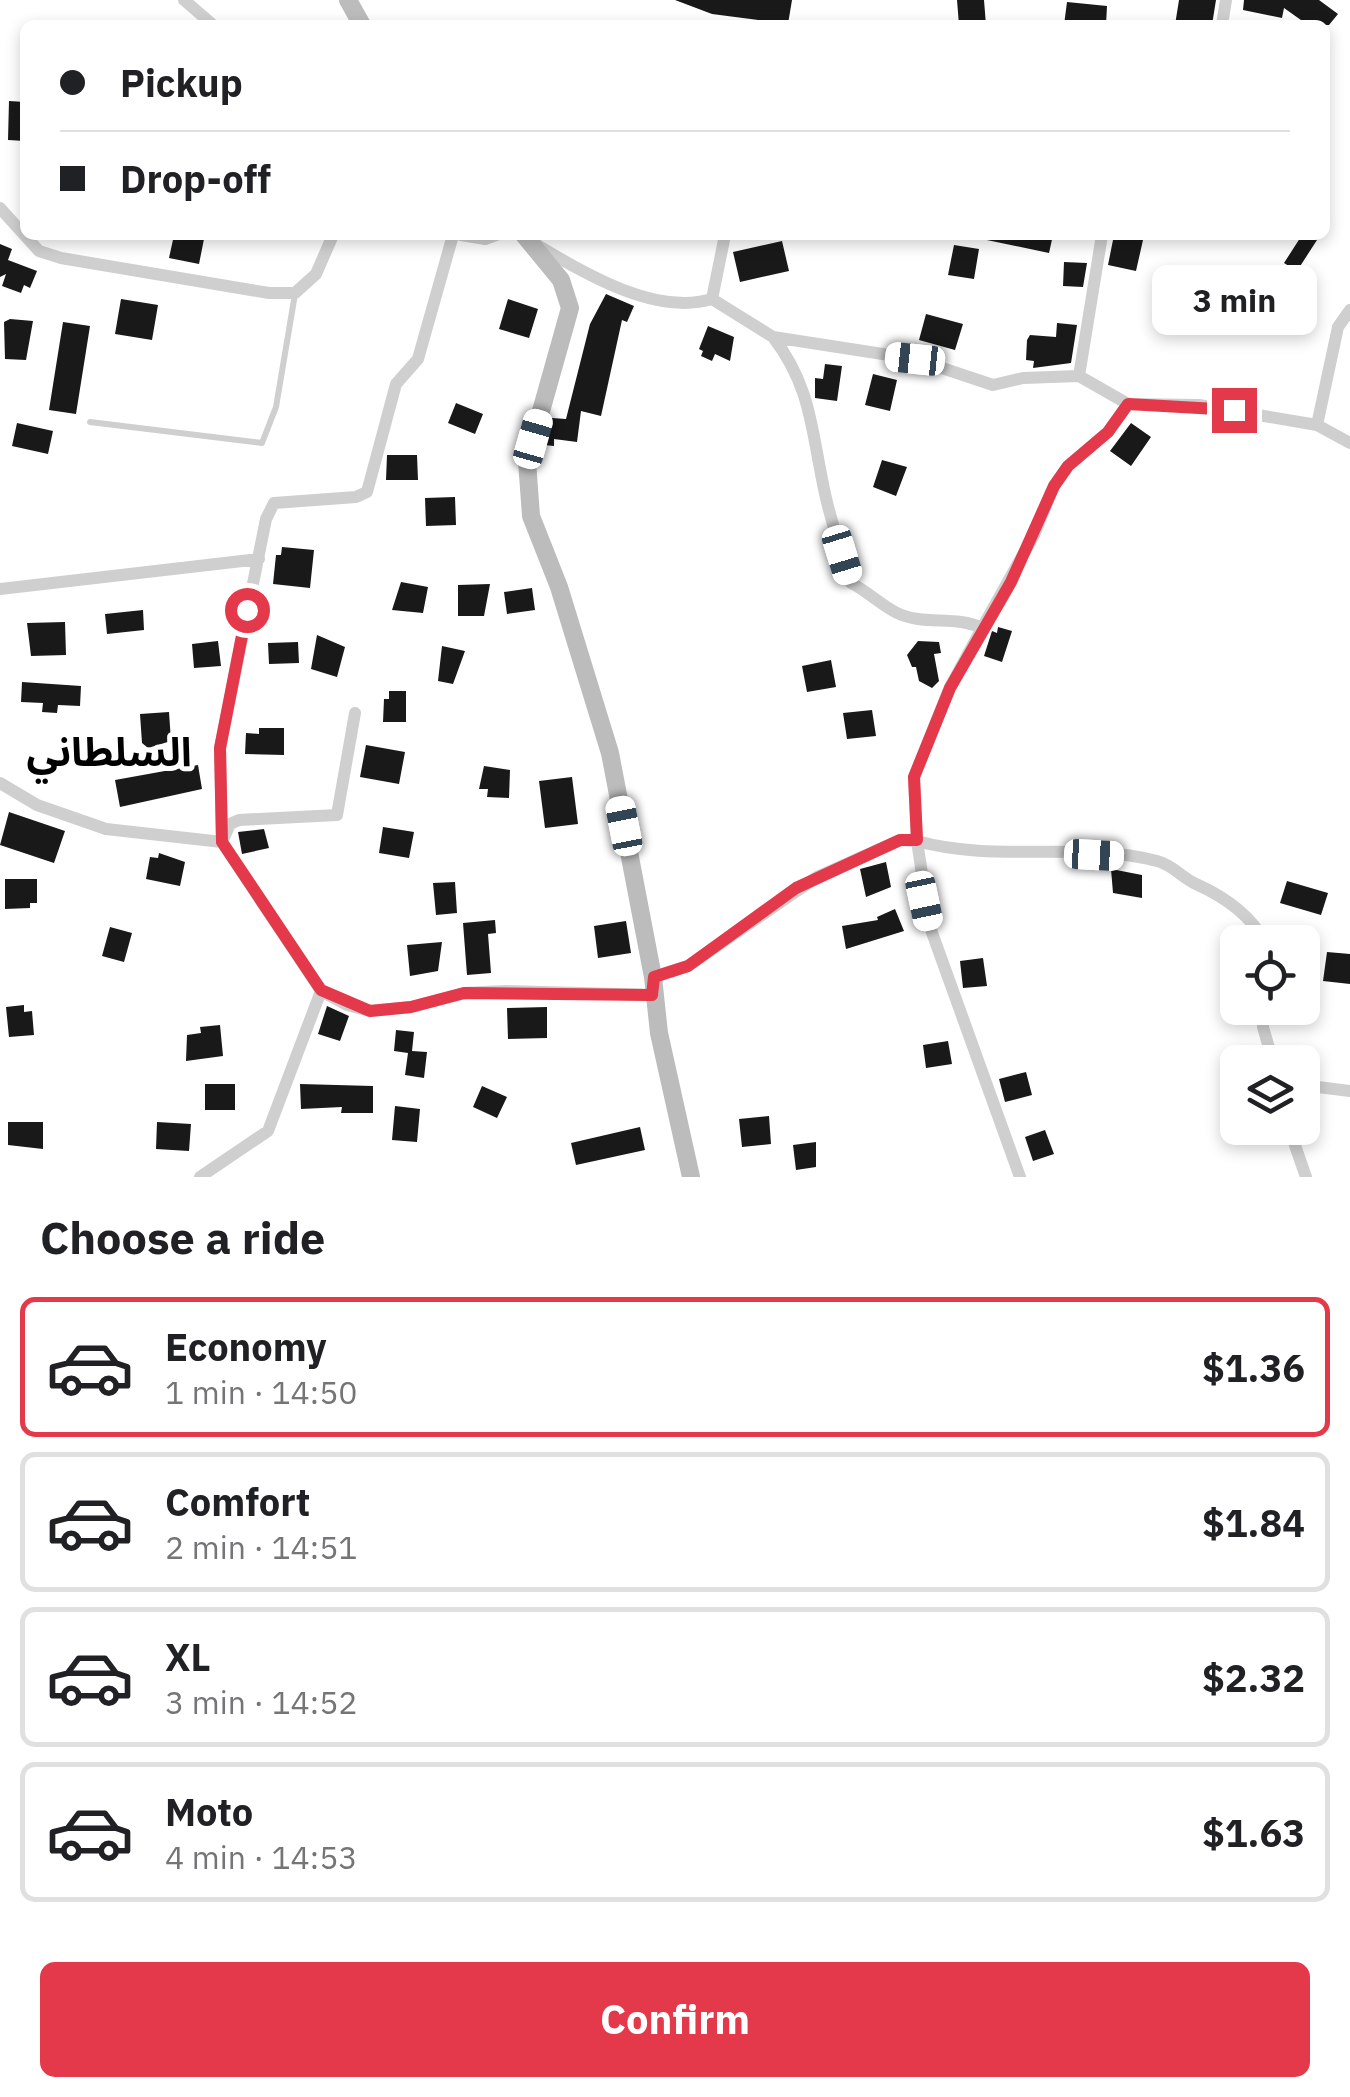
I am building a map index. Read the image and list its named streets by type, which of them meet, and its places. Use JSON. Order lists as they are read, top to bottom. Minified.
{"districts":["السلطاني"],"page":{"banner":["Pickup","Drop-off"],"bubble":"3 min","heading":"Choose a ride","list":[{"name":"Economy","note":"1 min · 14:50","value":"$1.36"},{"name":"Comfort","note":"2 min · 14:51","value":"$1.84"},{"name":"XL","note":"3 min · 14:52","value":"$2.32"},{"name":"Moto","note":"4 min · 14:53","value":"$1.63"}],"buttons":"Confirm"}}
